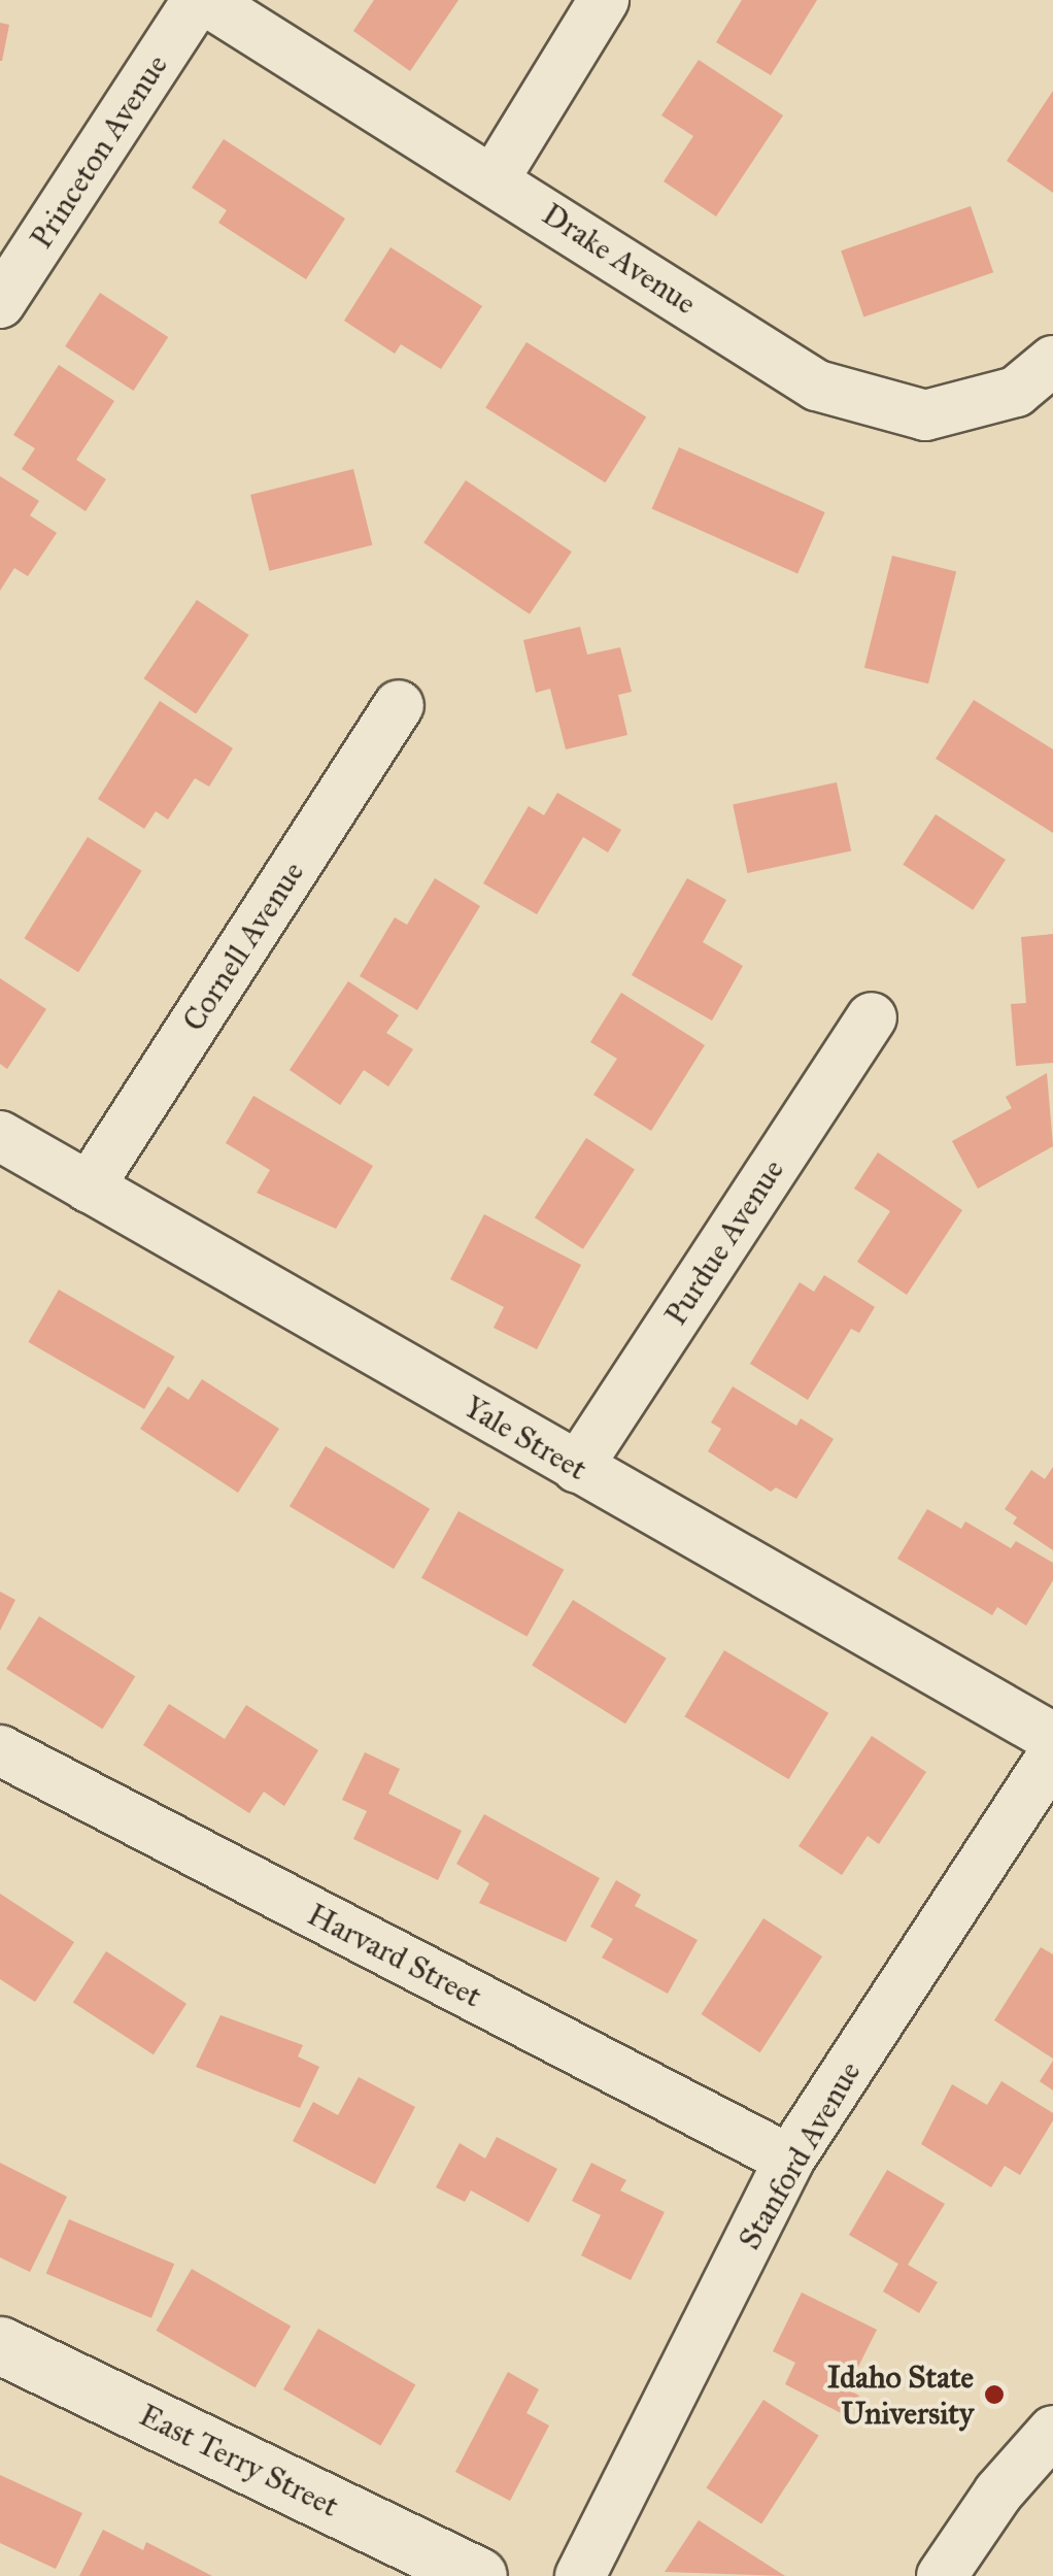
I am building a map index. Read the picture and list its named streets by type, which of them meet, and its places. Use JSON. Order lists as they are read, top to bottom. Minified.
{"streets":{"street":["Princeton Avenue","Drake Avenue","Cornell Avenue","Purdue Avenue","Yale Street","Harvard Street","Stanford Avenue","East Terry Street"]},"crossings":[["Princeton Avenue","Drake Avenue"],["Cornell Avenue","Yale Street"],["Purdue Avenue","Yale Street"],["Harvard Street","Stanford Avenue"]],"places":["Idaho State University"]}
